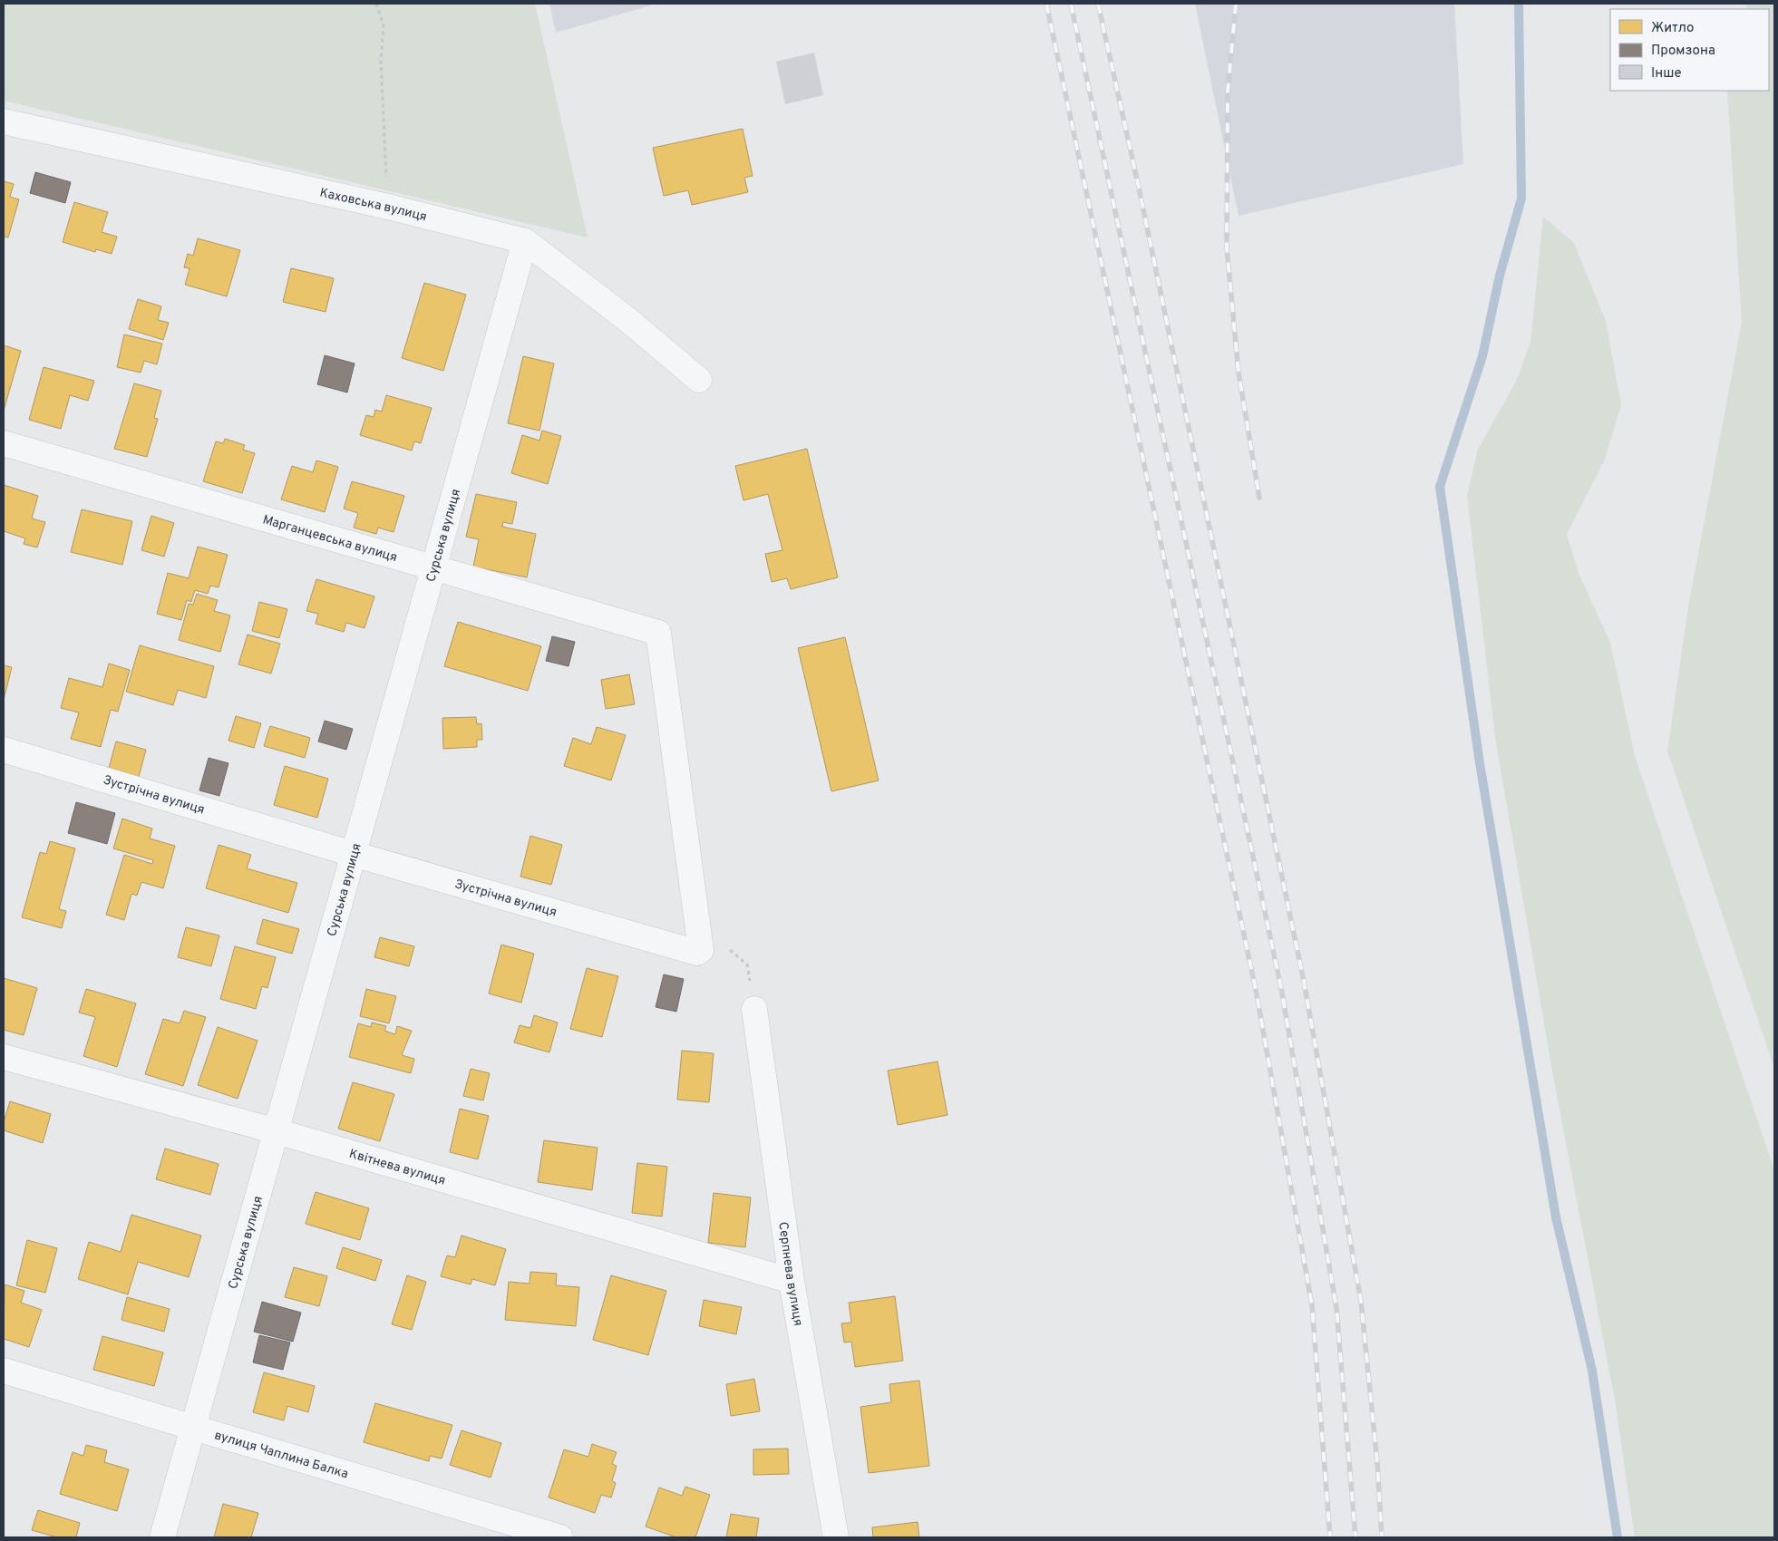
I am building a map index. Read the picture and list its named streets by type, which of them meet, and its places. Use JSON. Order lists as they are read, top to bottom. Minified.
{"streets":{"street":["Каховська вулиця","Сурська вулиця","Марганцевська вулиця","Зустрічна вулиця","Квітнева вулиця","Серпнева вулиця","вулиця Чаплина Балка"]},"crossings":[["Каховська вулиця","Сурська вулиця"],["Сурська вулиця","Марганцевська вулиця"],["Сурська вулиця","Зустрічна вулиця"],["Сурська вулиця","Квітнева вулиця"],["Сурська вулиця","вулиця Чаплина Балка"],["Марганцевська вулиця","Зустрічна вулиця"],["Квітнева вулиця","Серпнева вулиця"]],"legend":["Житло","Промзона","Інше"]}
